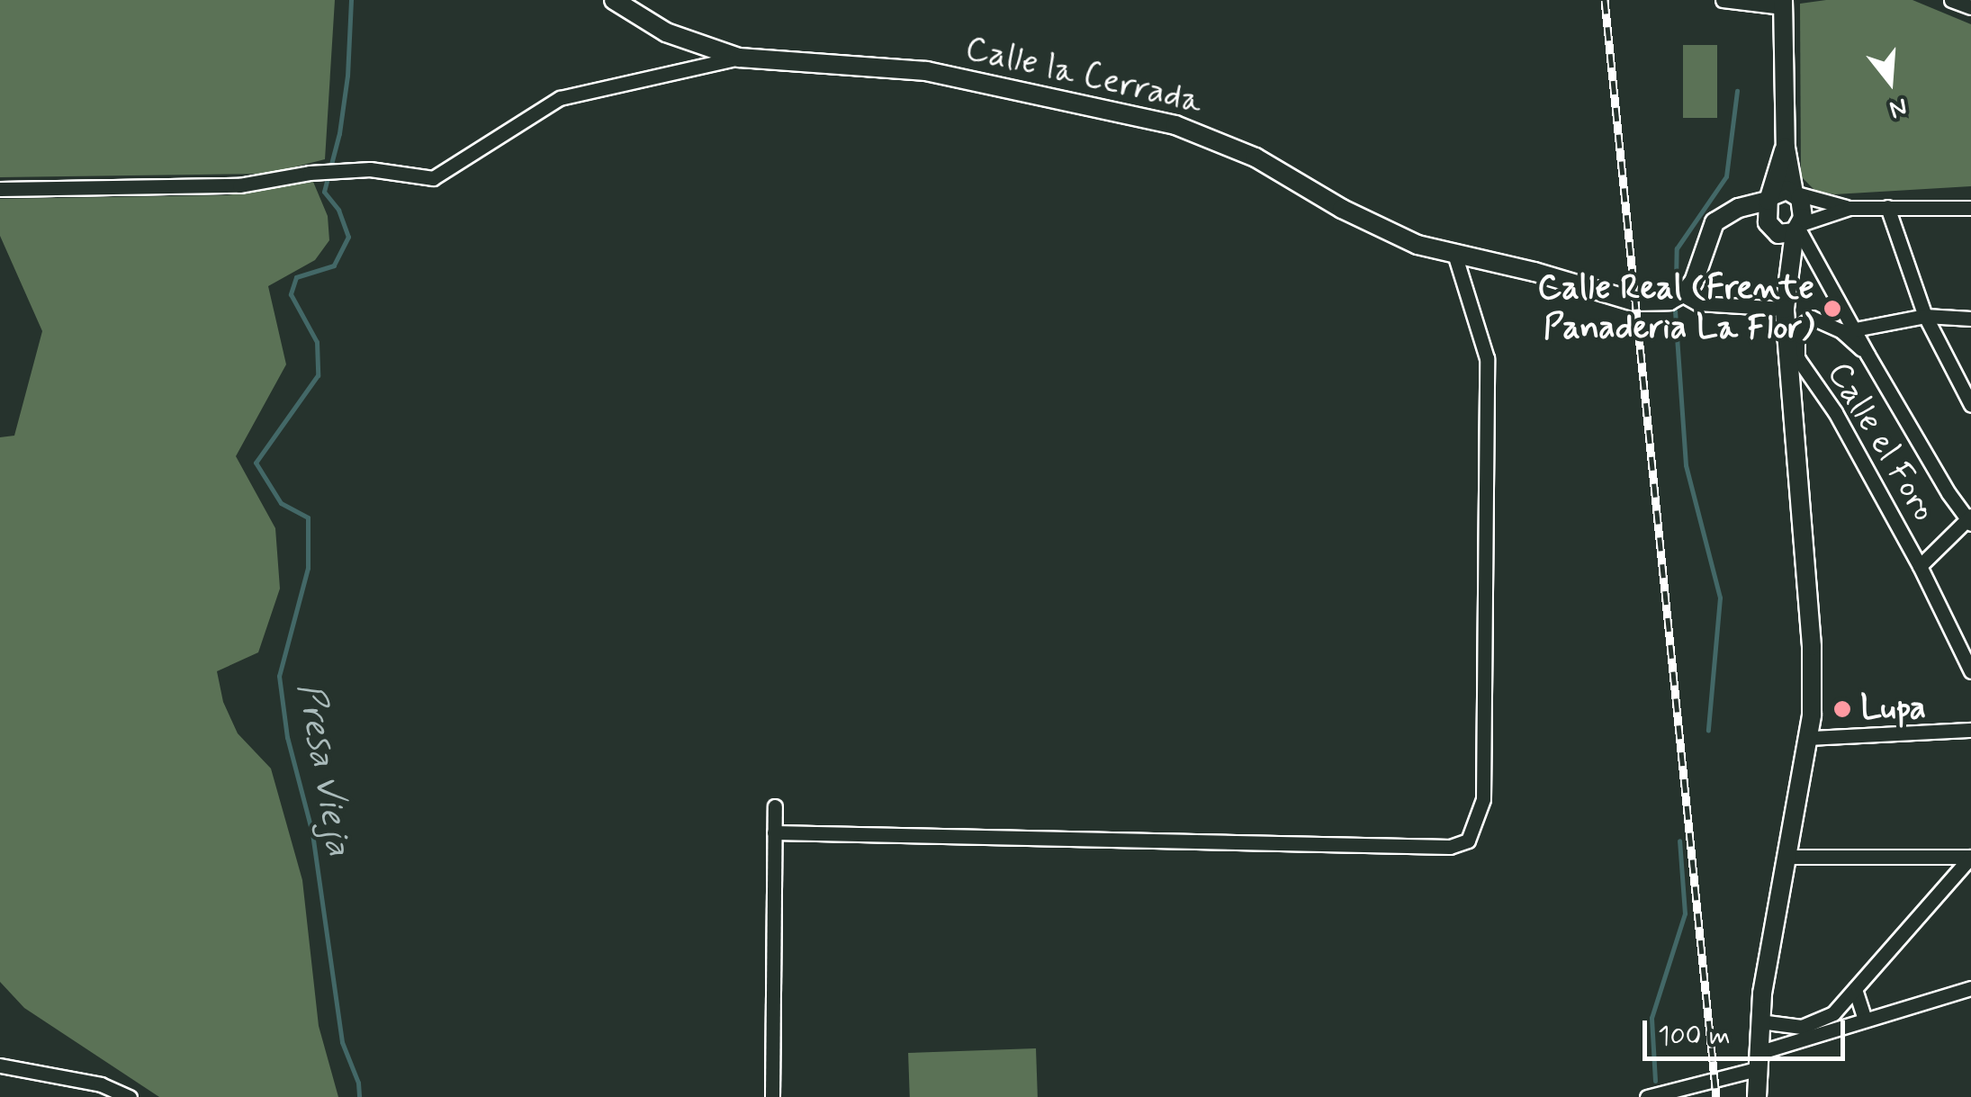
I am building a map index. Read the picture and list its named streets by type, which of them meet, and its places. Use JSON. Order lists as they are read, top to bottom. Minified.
{"streets":{"street":["Calle la Cerrada","Calle el Foro"]},"water":["Presa Vieja"],"places":["Calle Real (Frente Panaderia La Flor)","Lupa"],"scale_bar":"100 m","north":"bottom"}
